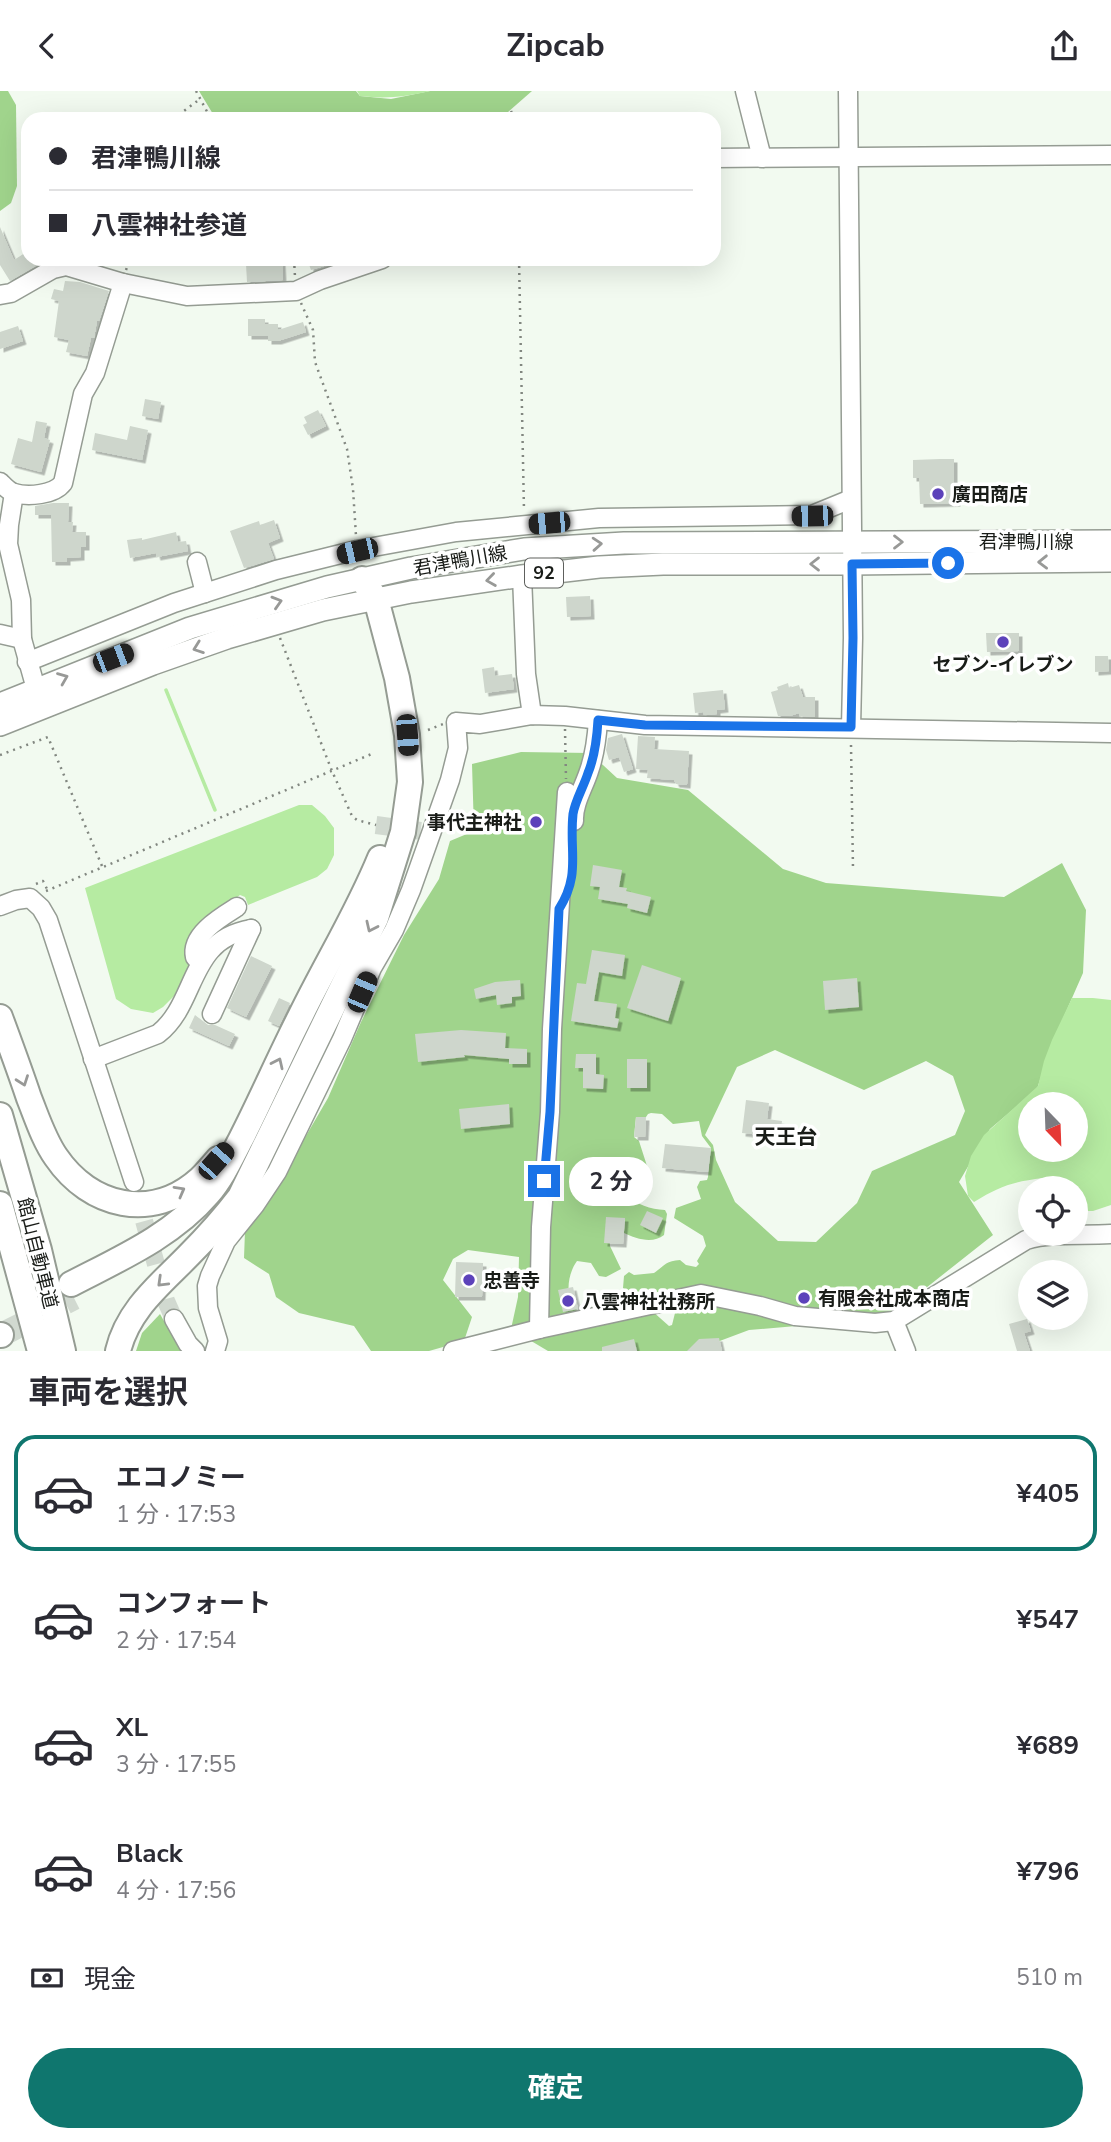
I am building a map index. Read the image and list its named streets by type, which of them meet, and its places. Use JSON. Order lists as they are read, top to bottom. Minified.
{"streets":{"highway":["館山自動車道"],"main road":["君津鴨川線","92"]},"districts":["天王台"],"places":["廣田商店","セブン-イレブン","事代主神社","忠善寺","有限会社成本商店","八雲神社社務所"],"north":"bottom right","page":{"header":"Zipcab","banner":["君津鴨川線","八雲神社参道"],"bubble":"2 分","heading":"車両を選択","list":[{"name":"エコノミー","note":"1 分 · 17:53","value":"¥405"},{"name":"コンフォート","note":"2 分 · 17:54","value":"¥547"},{"name":"XL","note":"3 分 · 17:55","value":"¥689"},{"name":"Black","note":"4 分 · 17:56","value":"¥796"}],"pay":["現金","510 m"],"buttons":"確定"}}
